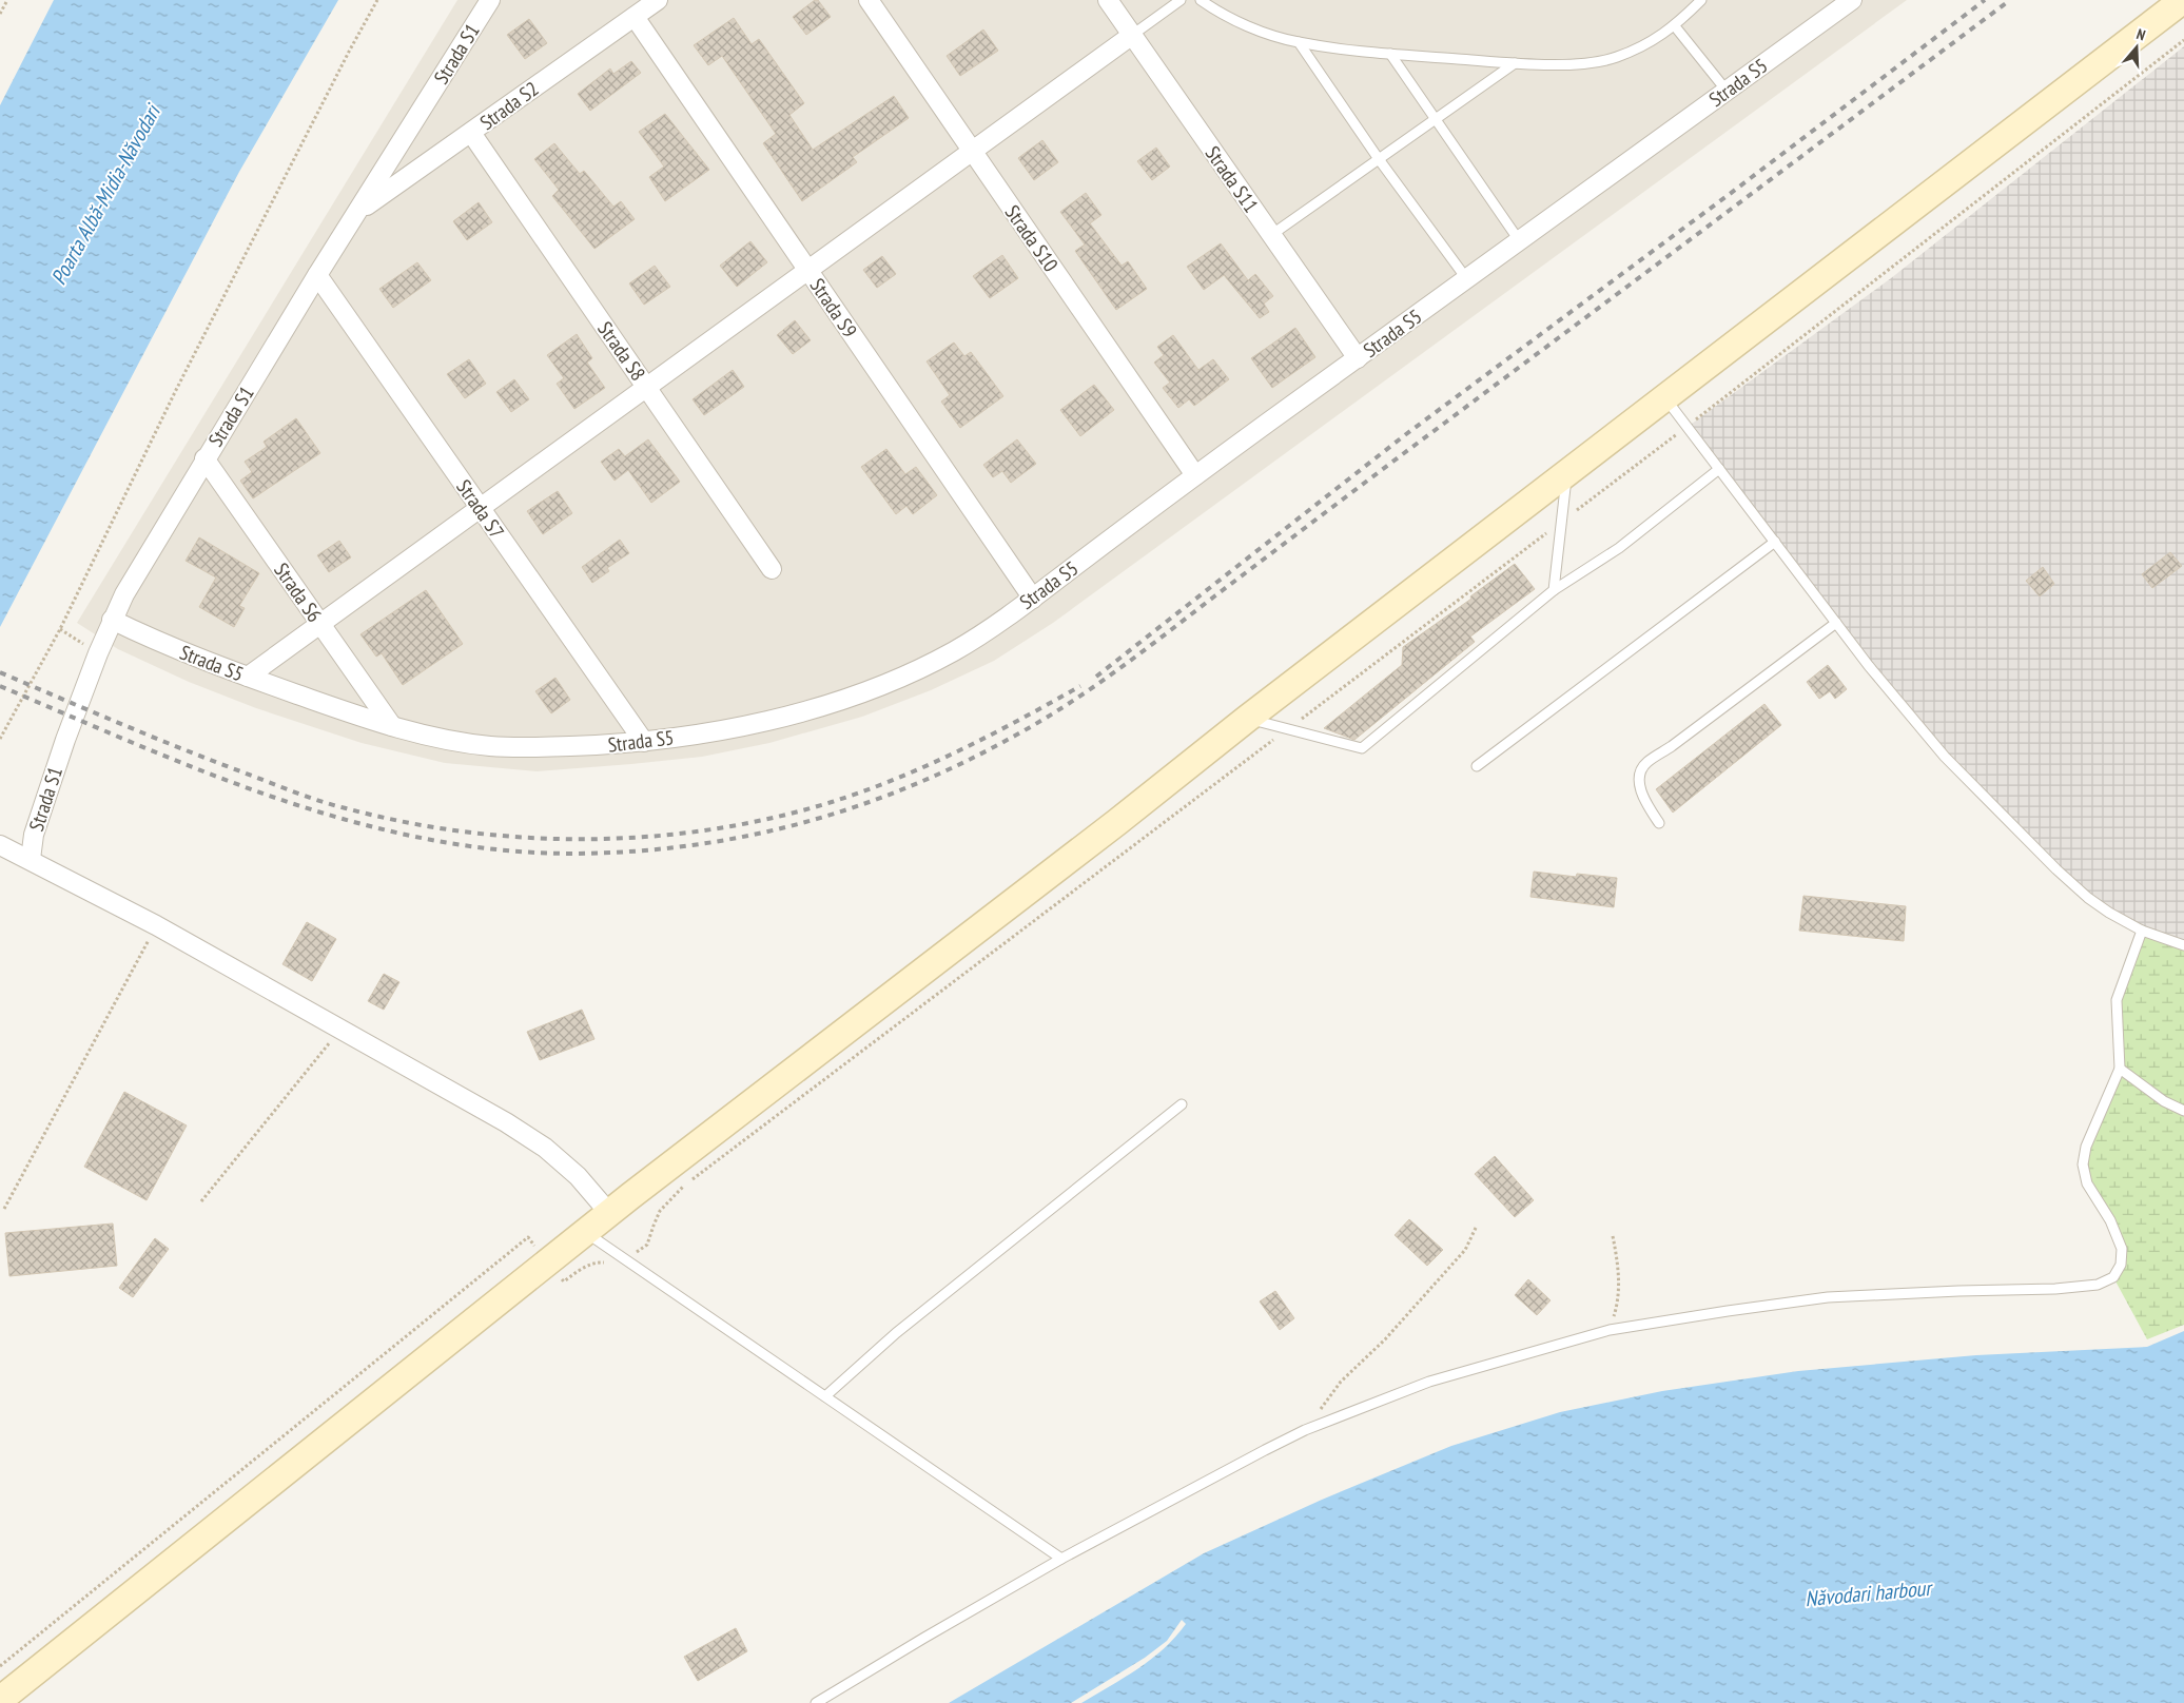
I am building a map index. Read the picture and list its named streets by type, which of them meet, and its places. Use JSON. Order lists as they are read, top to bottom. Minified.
{"streets":{"street":["Strada S1","Strada S5","Strada S2","Strada S11","Strada S10","Strada S9","Strada S8","Strada S7","Strada S6"]},"crossings":[["Strada S1","Strada S5"],["Strada S1","Strada S2"],["Strada S1","Strada S7"],["Strada S1","Strada S6"],["Strada S5","Strada S11"],["Strada S5","Strada S10"],["Strada S5","Strada S9"],["Strada S5","Strada S7"],["Strada S5","Strada S6"],["Strada S2","Strada S9"],["Strada S2","Strada S8"]],"water":["Poarta Albă-Midia-Năvodari","Năvodari harbour"],"north":"top"}
